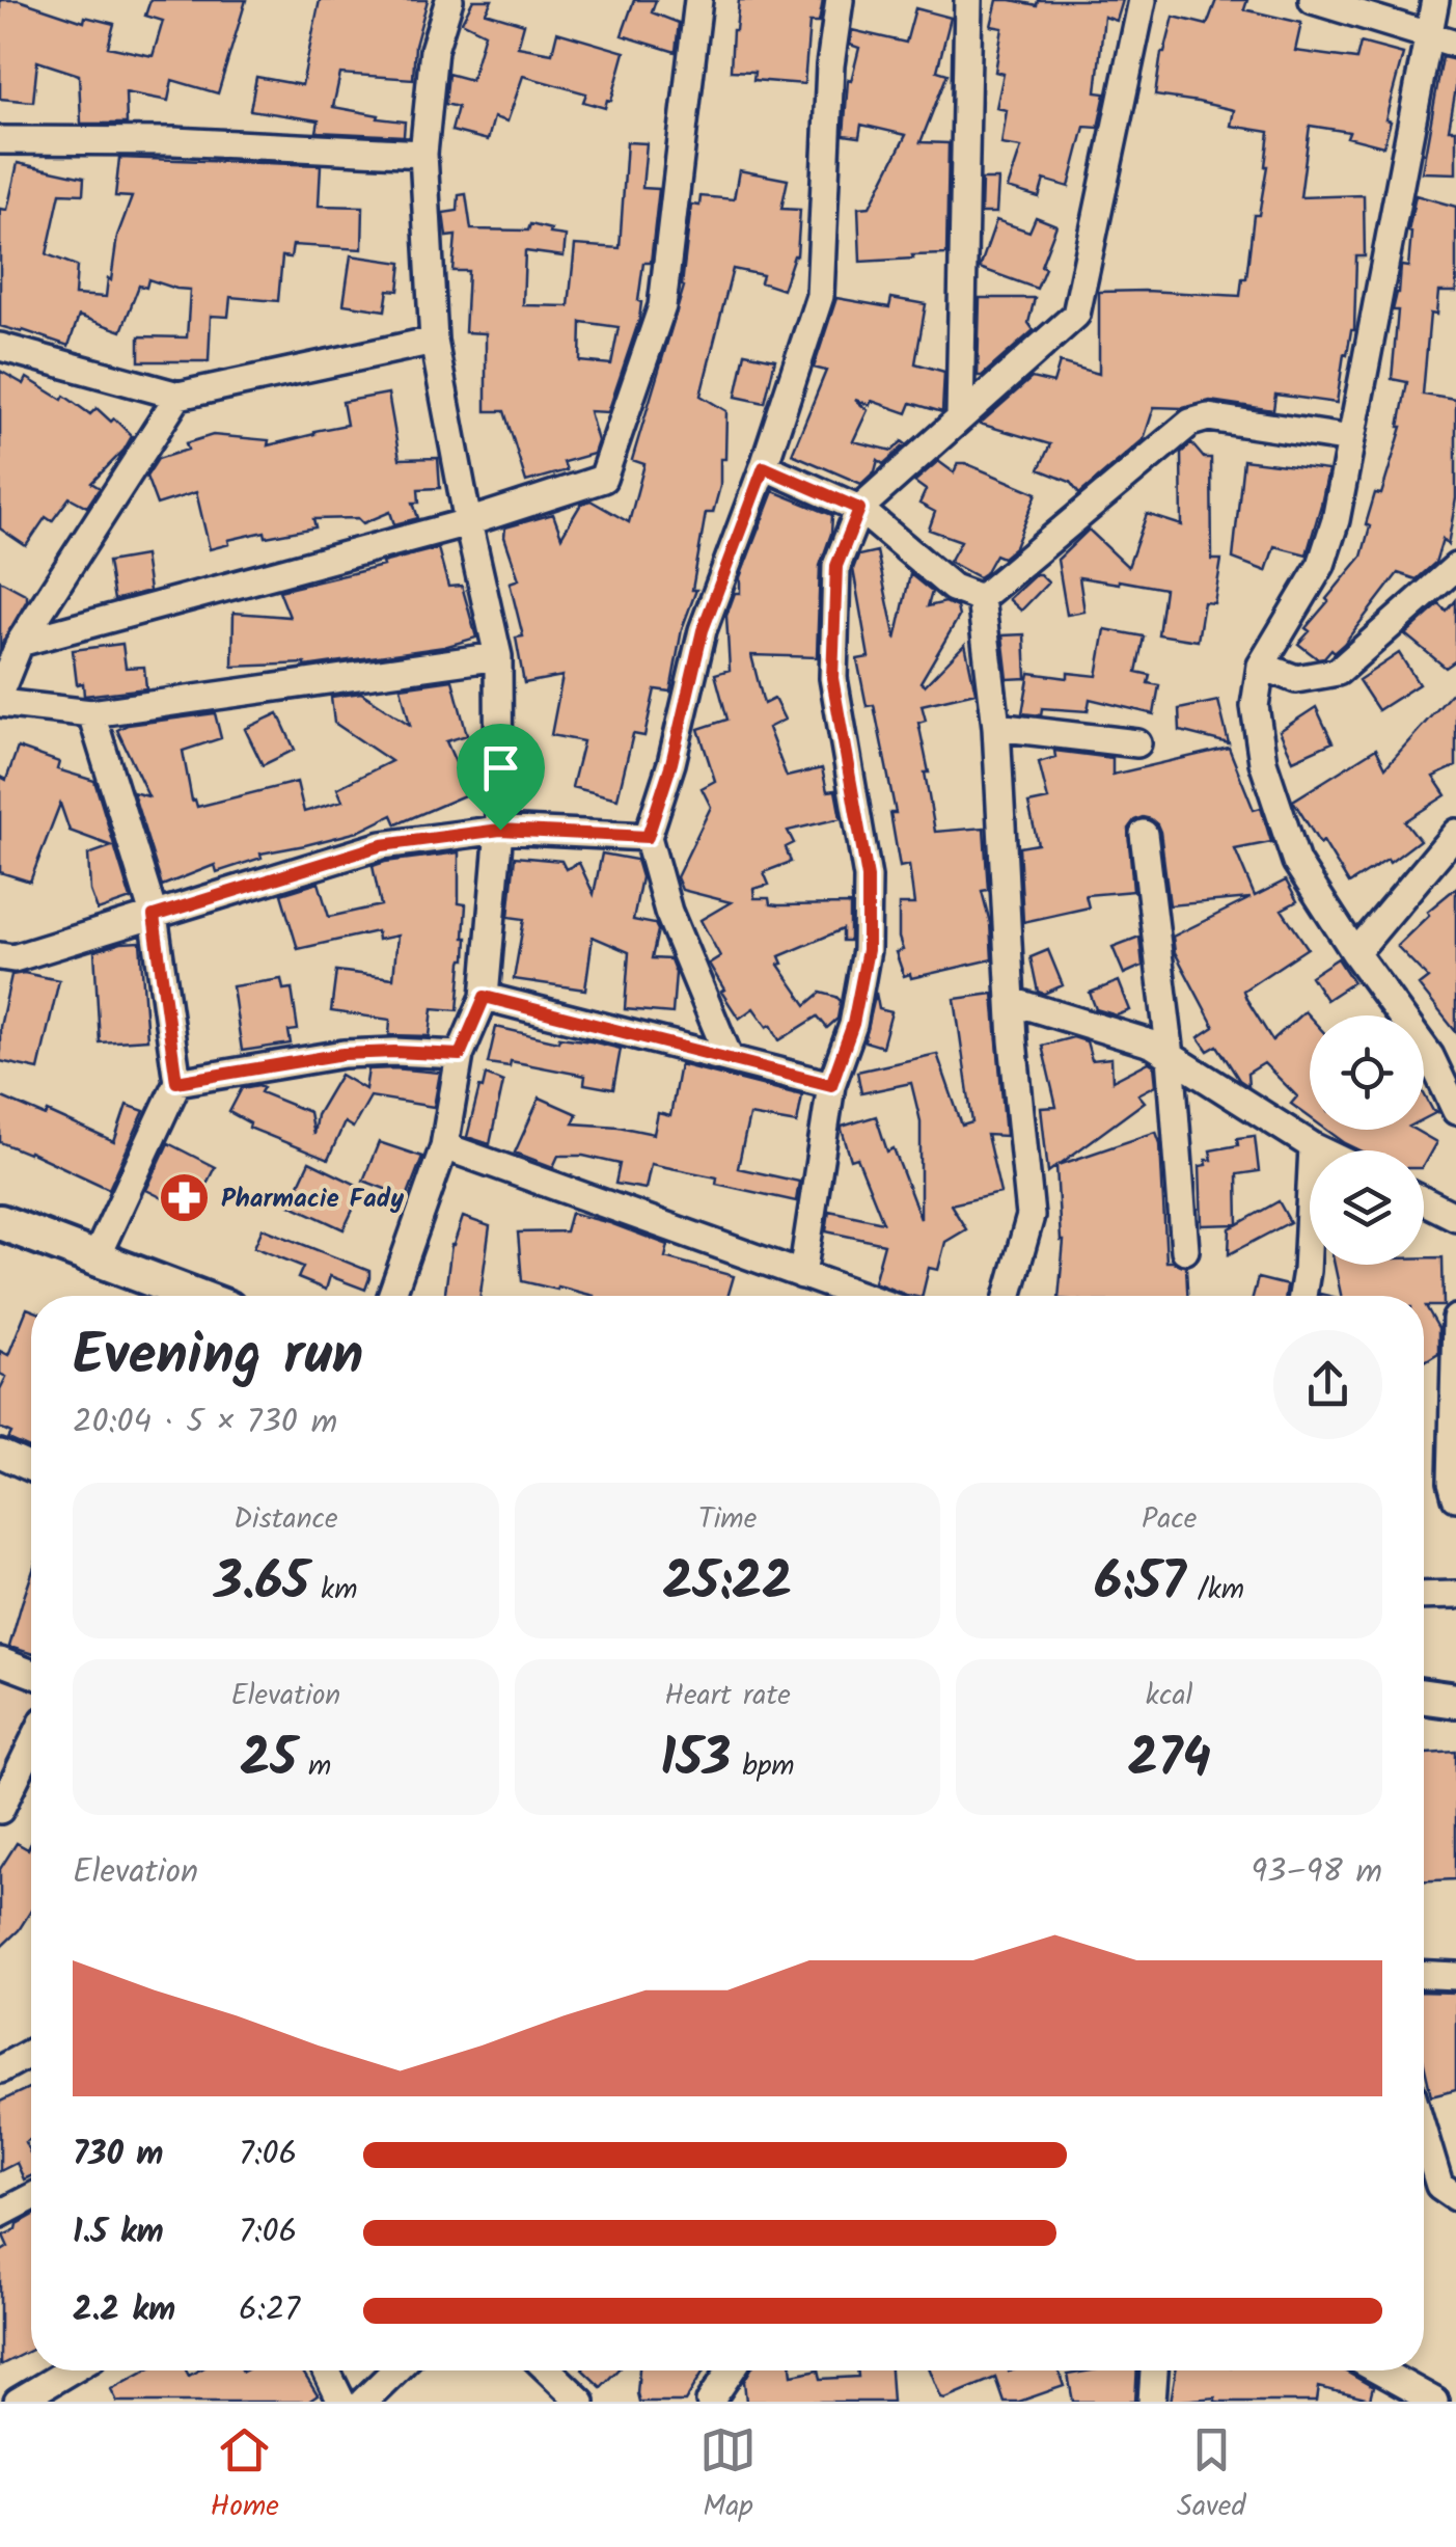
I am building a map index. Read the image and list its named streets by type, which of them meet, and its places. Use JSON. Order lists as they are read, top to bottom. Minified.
{"places":{"pharmacy":["Pharmacie Fady"]},"page":{"heading":["Evening run","20:04 · 5 × 730 m"],"stats":[["Distance","3.65 km"],["Time","25:22"],["Pace","6:57 /km"],["Elevation","25 m"],["Heart rate","153 bpm"],["kcal","274"]],"chart":["Elevation","93–98 m"],"list":[{"name":"730 m","note":"7:06"},{"name":"1.5 km","note":"7:06"},{"name":"2.2 km","note":"6:27"}],"tabs":["Home","Map","Saved"]}}
